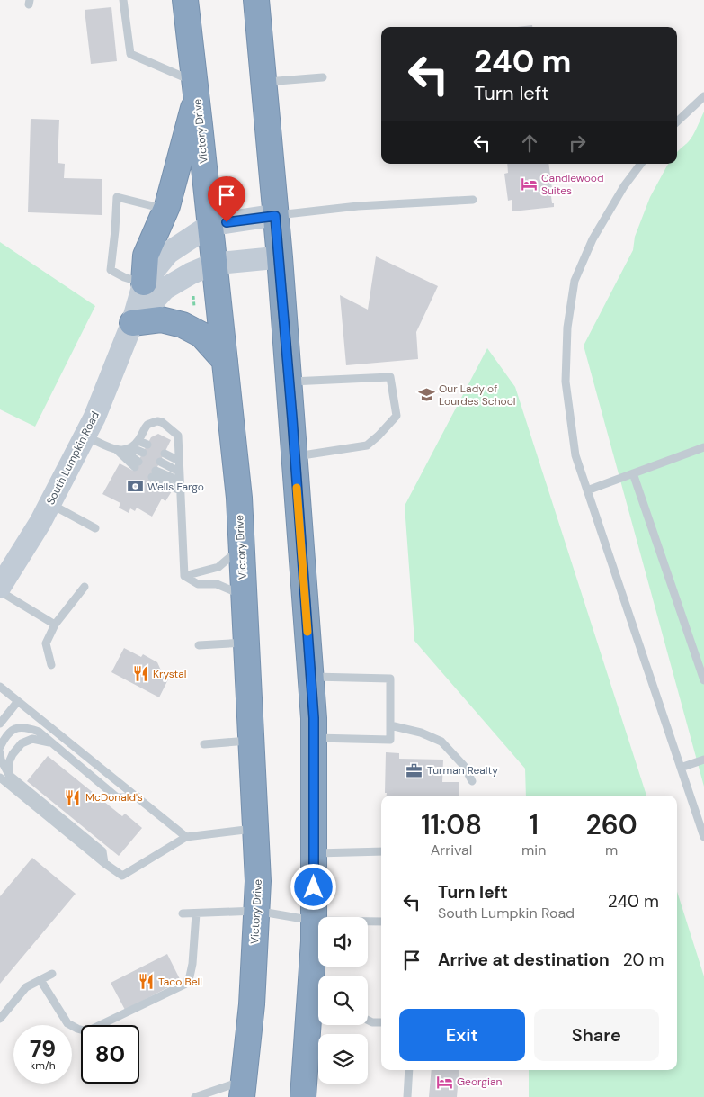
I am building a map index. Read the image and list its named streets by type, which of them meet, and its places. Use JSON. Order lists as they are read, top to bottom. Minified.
{"streets":{"highway":["Victory Drive"],"main road":["South Lumpkin Road"]},"crossings":[["Victory Drive","South Lumpkin Road"]],"places":{"hotel":["Candlewood Suites","Georgian"],"school or university":["Our Lady of Lourdes School"],"bank":["Wells Fargo"],"restaurant":["Krystal","McDonald's","Taco Bell"],"office":["Turman Realty"]},"page":{"turn":["240 m","Turn left"],"eta":["11:08","Arrival","1","min","260","m"],"list":[{"name":"Turn left","note":"South Lumpkin Road","value":"240 m"},{"name":"Arrive at destination","value":"20 m"}],"buttons":["Exit","Share"],"speed":"79 km/h","limit":"80"}}
